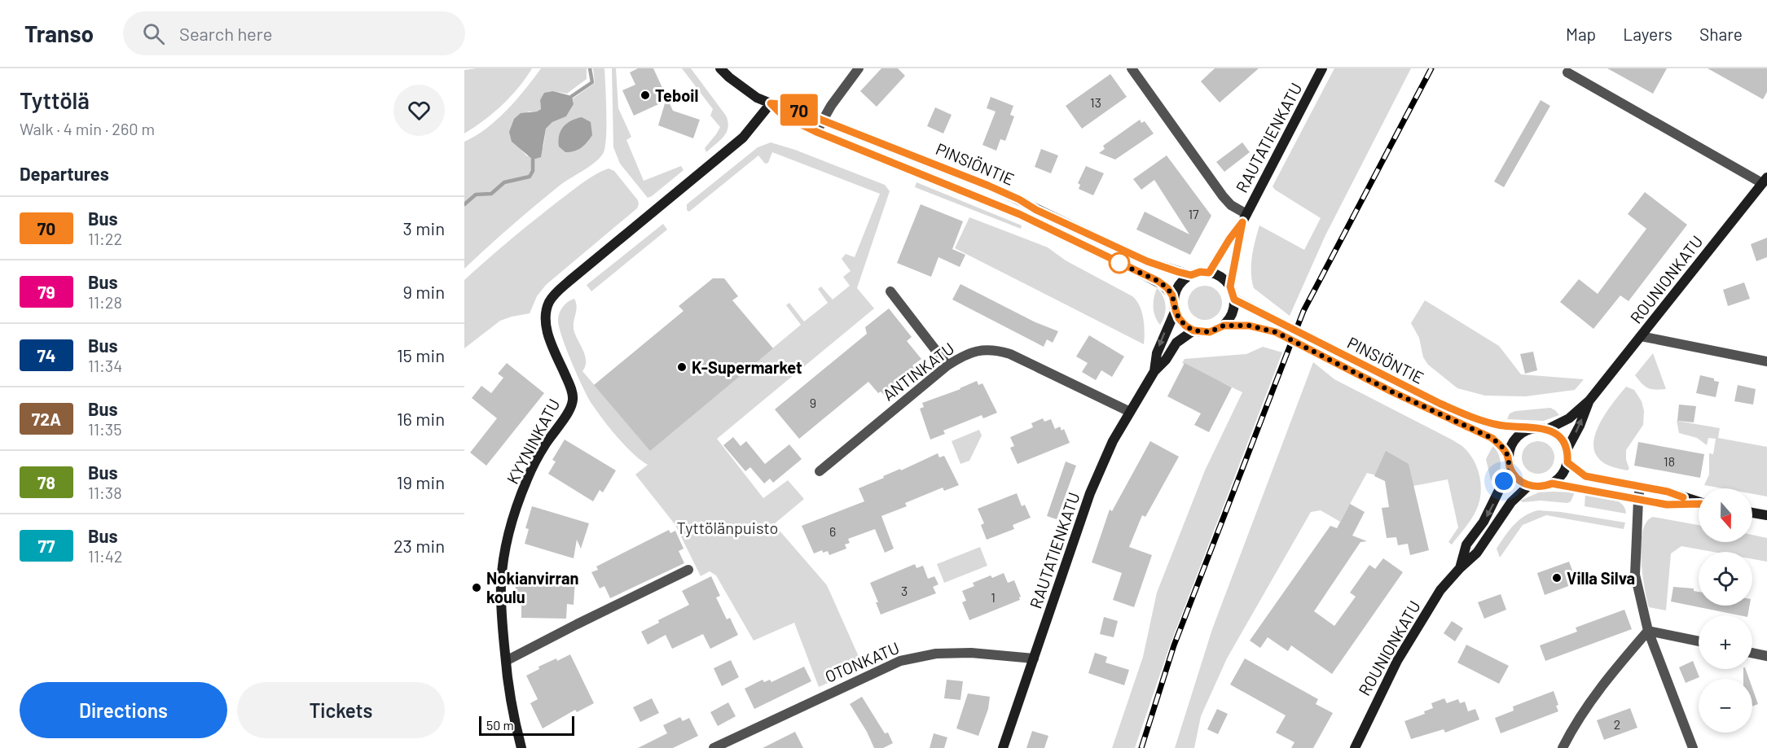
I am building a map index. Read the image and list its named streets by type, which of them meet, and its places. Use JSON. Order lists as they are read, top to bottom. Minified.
{"streets":{"main road":["RAUTATIENKATU","PINSIÖNTIE","ROUNIONKATU","KYYNINKATU"],"street":["ANTINKATU","OTONKATU"]},"crossings":[["RAUTATIENKATU","PINSIÖNTIE"],["RAUTATIENKATU","ANTINKATU"],["RAUTATIENKATU","OTONKATU"],["PINSIÖNTIE","ROUNIONKATU"],["PINSIÖNTIE","KYYNINKATU"]],"parks":["Tyttölänpuisto"],"places":["Teboil","K-Supermarket","Villa Silva","Nokianvirran koulu"],"lines":["bus line 70"],"house_numbers":["13","17","9","18","6","3","1","2"],"scale_bar":"50 m","north":"bottom","page":{"header":"Transo","search":"Search here","nav":["Map","Layers","Share"],"heading":[["Tyttölä","Walk · 4 min · 260 m"],"Departures"],"on_map":"70","list":[{"mark":"70","name":"Bus","note":"11:22","value":"3 min"},{"mark":"79","name":"Bus","note":"11:28","value":"9 min"},{"mark":"74","name":"Bus","note":"11:34","value":"15 min"},{"mark":"72A","name":"Bus","note":"11:35","value":"16 min"},{"mark":"78","name":"Bus","note":"11:38","value":"19 min"},{"mark":"77","name":"Bus","note":"11:42","value":"23 min"}],"map_buttons":["+","−"],"buttons":["Directions","Tickets"],"scale":"50 m"}}
